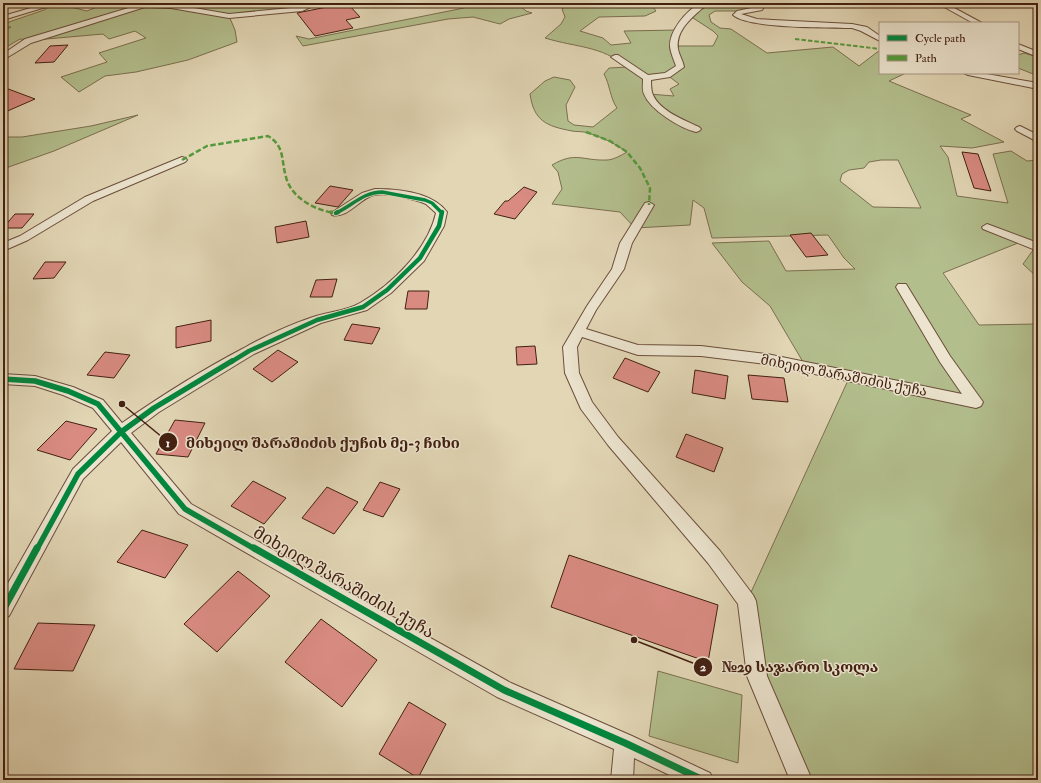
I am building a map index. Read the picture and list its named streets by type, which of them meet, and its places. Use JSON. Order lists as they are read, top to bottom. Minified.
{"streets":{"street":["მიხეილ შარაშიძის ქუჩა"]},"places":["მიხეილ შარაშიძის ქუჩის მე-3 ჩიხი","№29 საჯარო სკოლა"],"legend":["Cycle path","Path"]}
